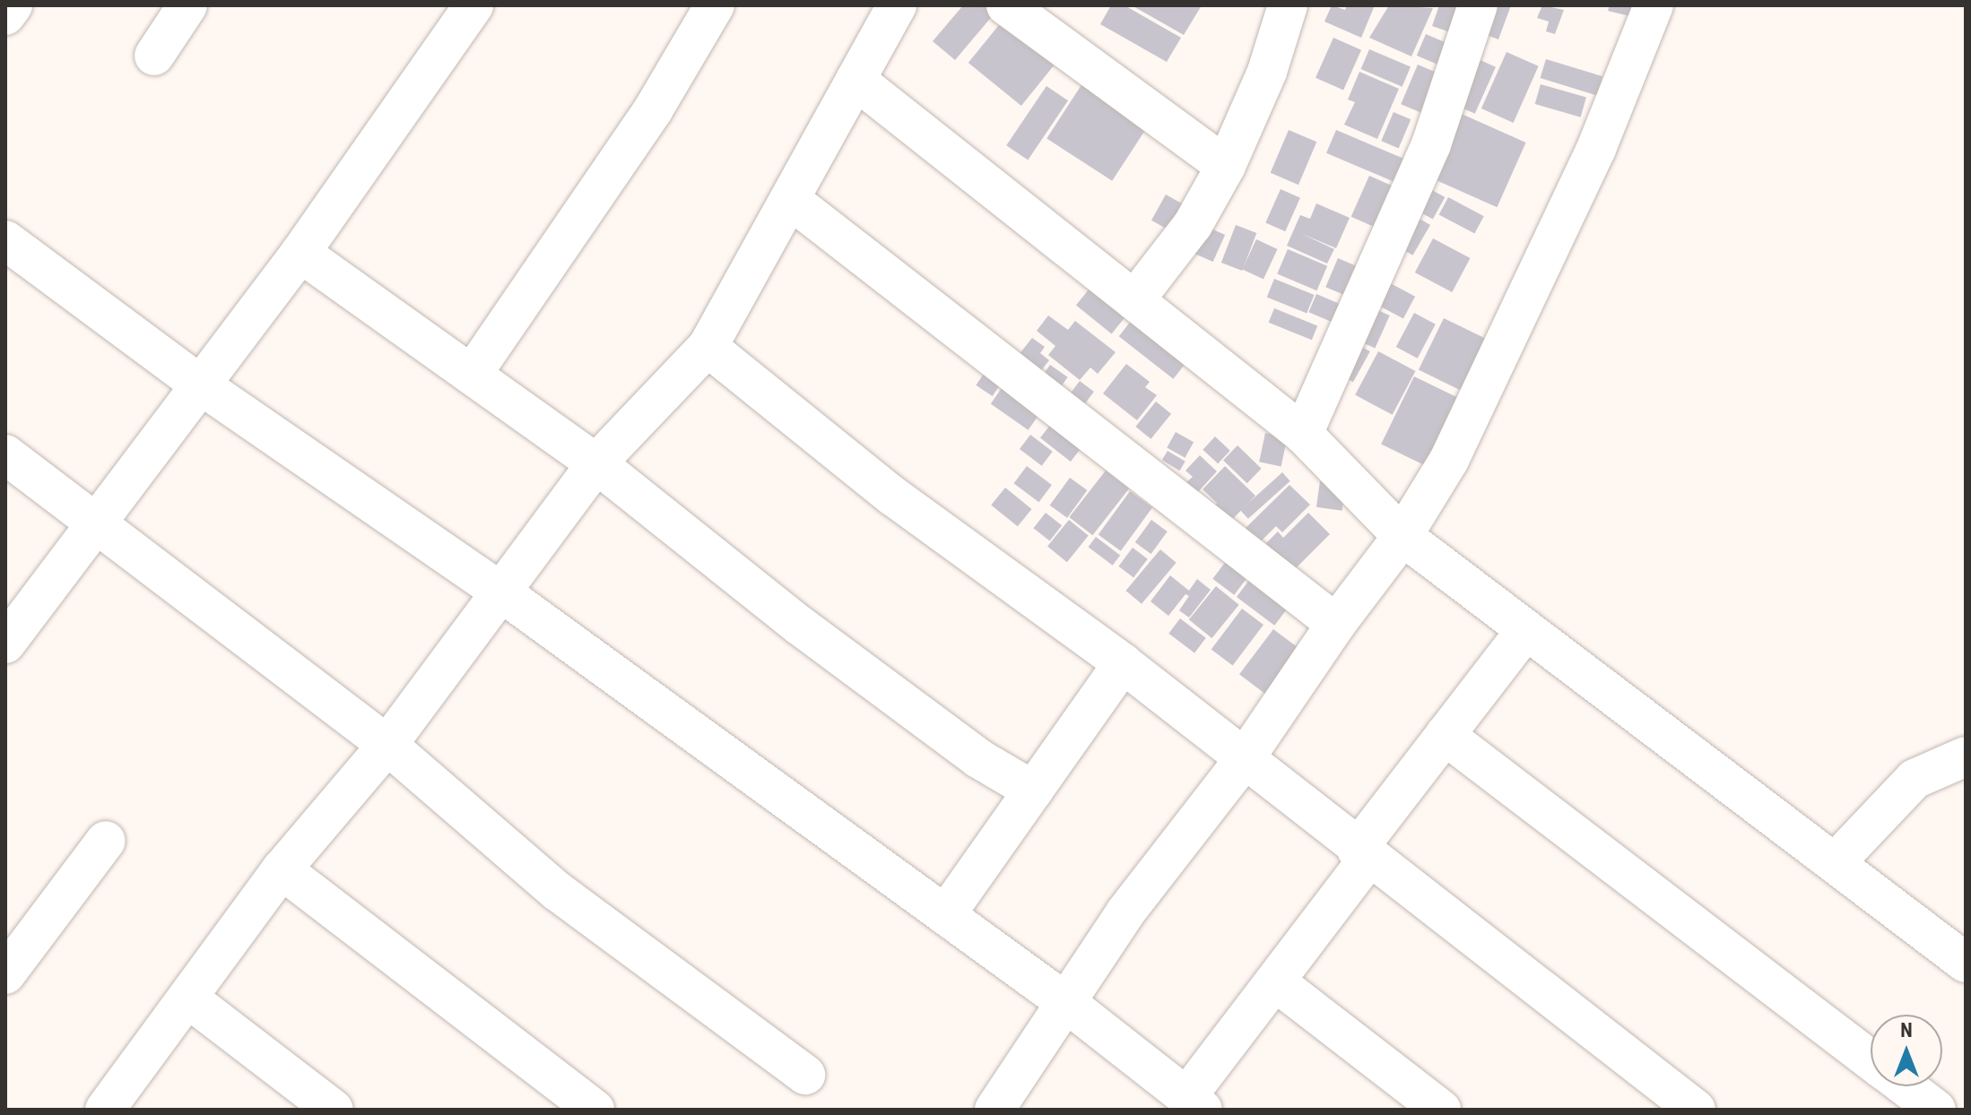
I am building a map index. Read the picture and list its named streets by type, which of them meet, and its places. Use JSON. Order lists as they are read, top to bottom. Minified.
{"north":"top"}
